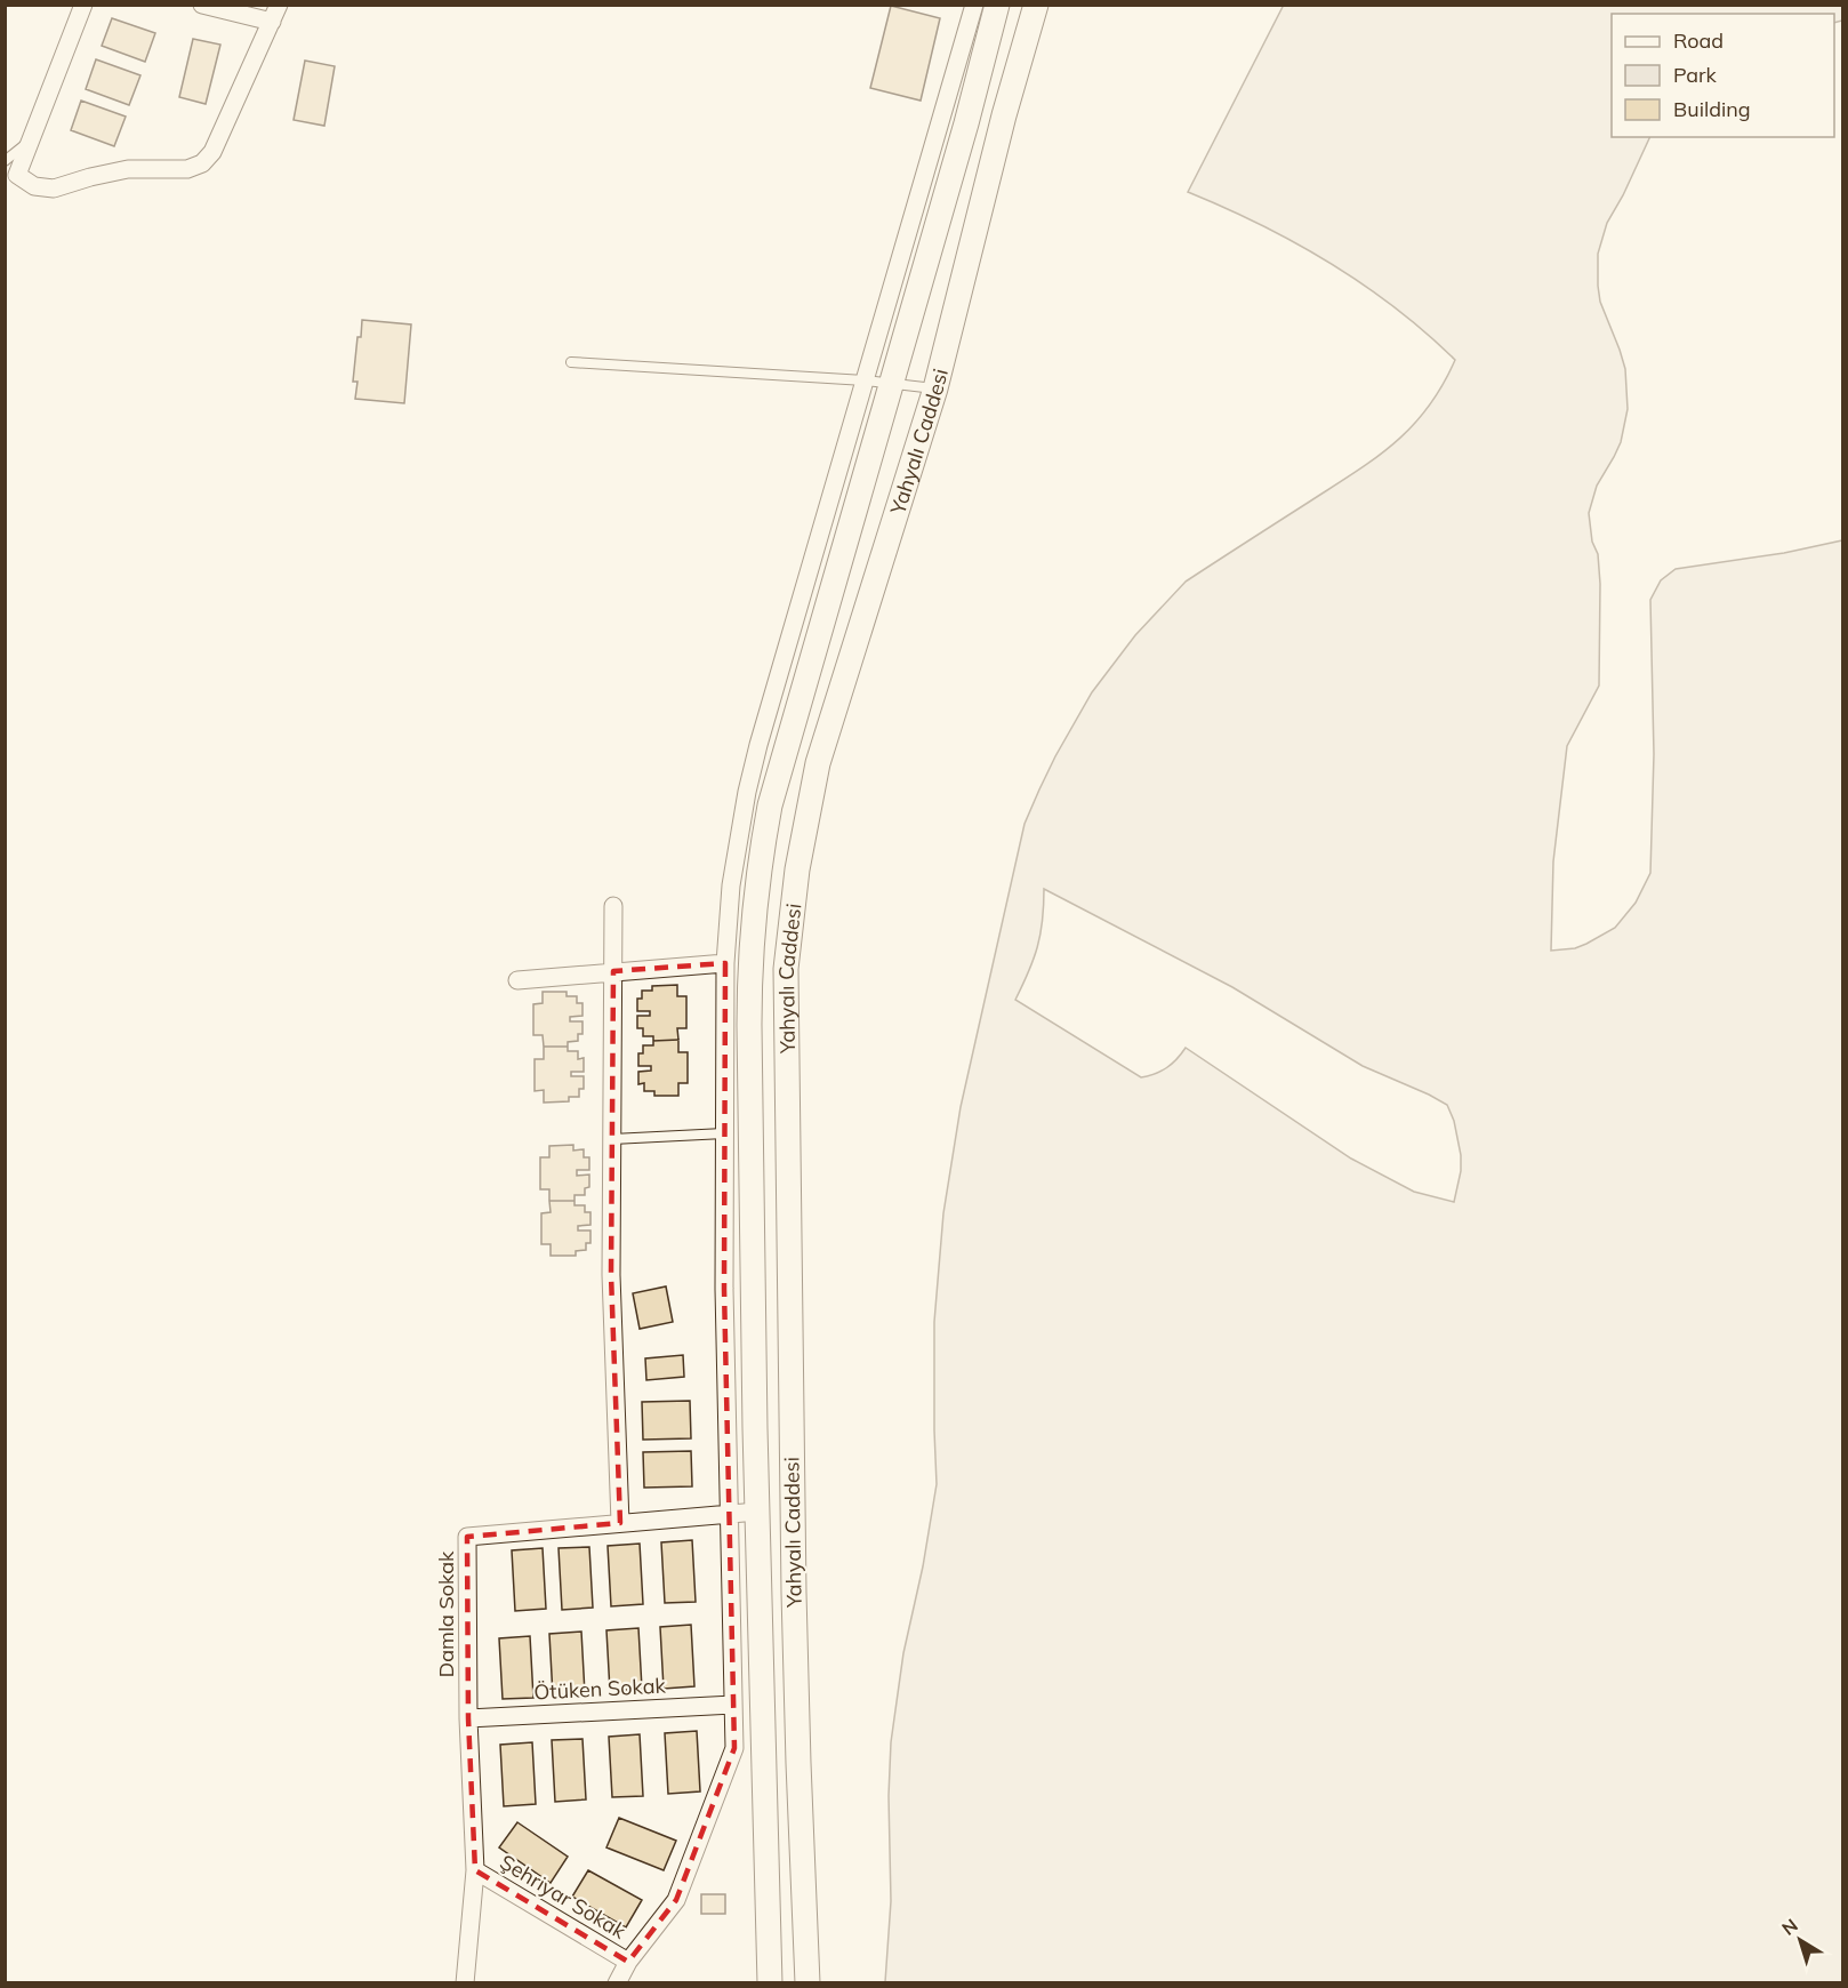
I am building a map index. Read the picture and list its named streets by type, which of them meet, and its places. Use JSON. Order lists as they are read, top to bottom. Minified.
{"streets":{"main road":["Yahyalı Caddesi"],"street":["Damla Sokak","Ötüken Sokak","Şehriyar Sokak"]},"crossings":[["Yahyalı Caddesi","Damla Sokak"],["Damla Sokak","Ötüken Sokak"],["Damla Sokak","Şehriyar Sokak"]],"legend":["Road","Park","Building"],"north":"top left"}
